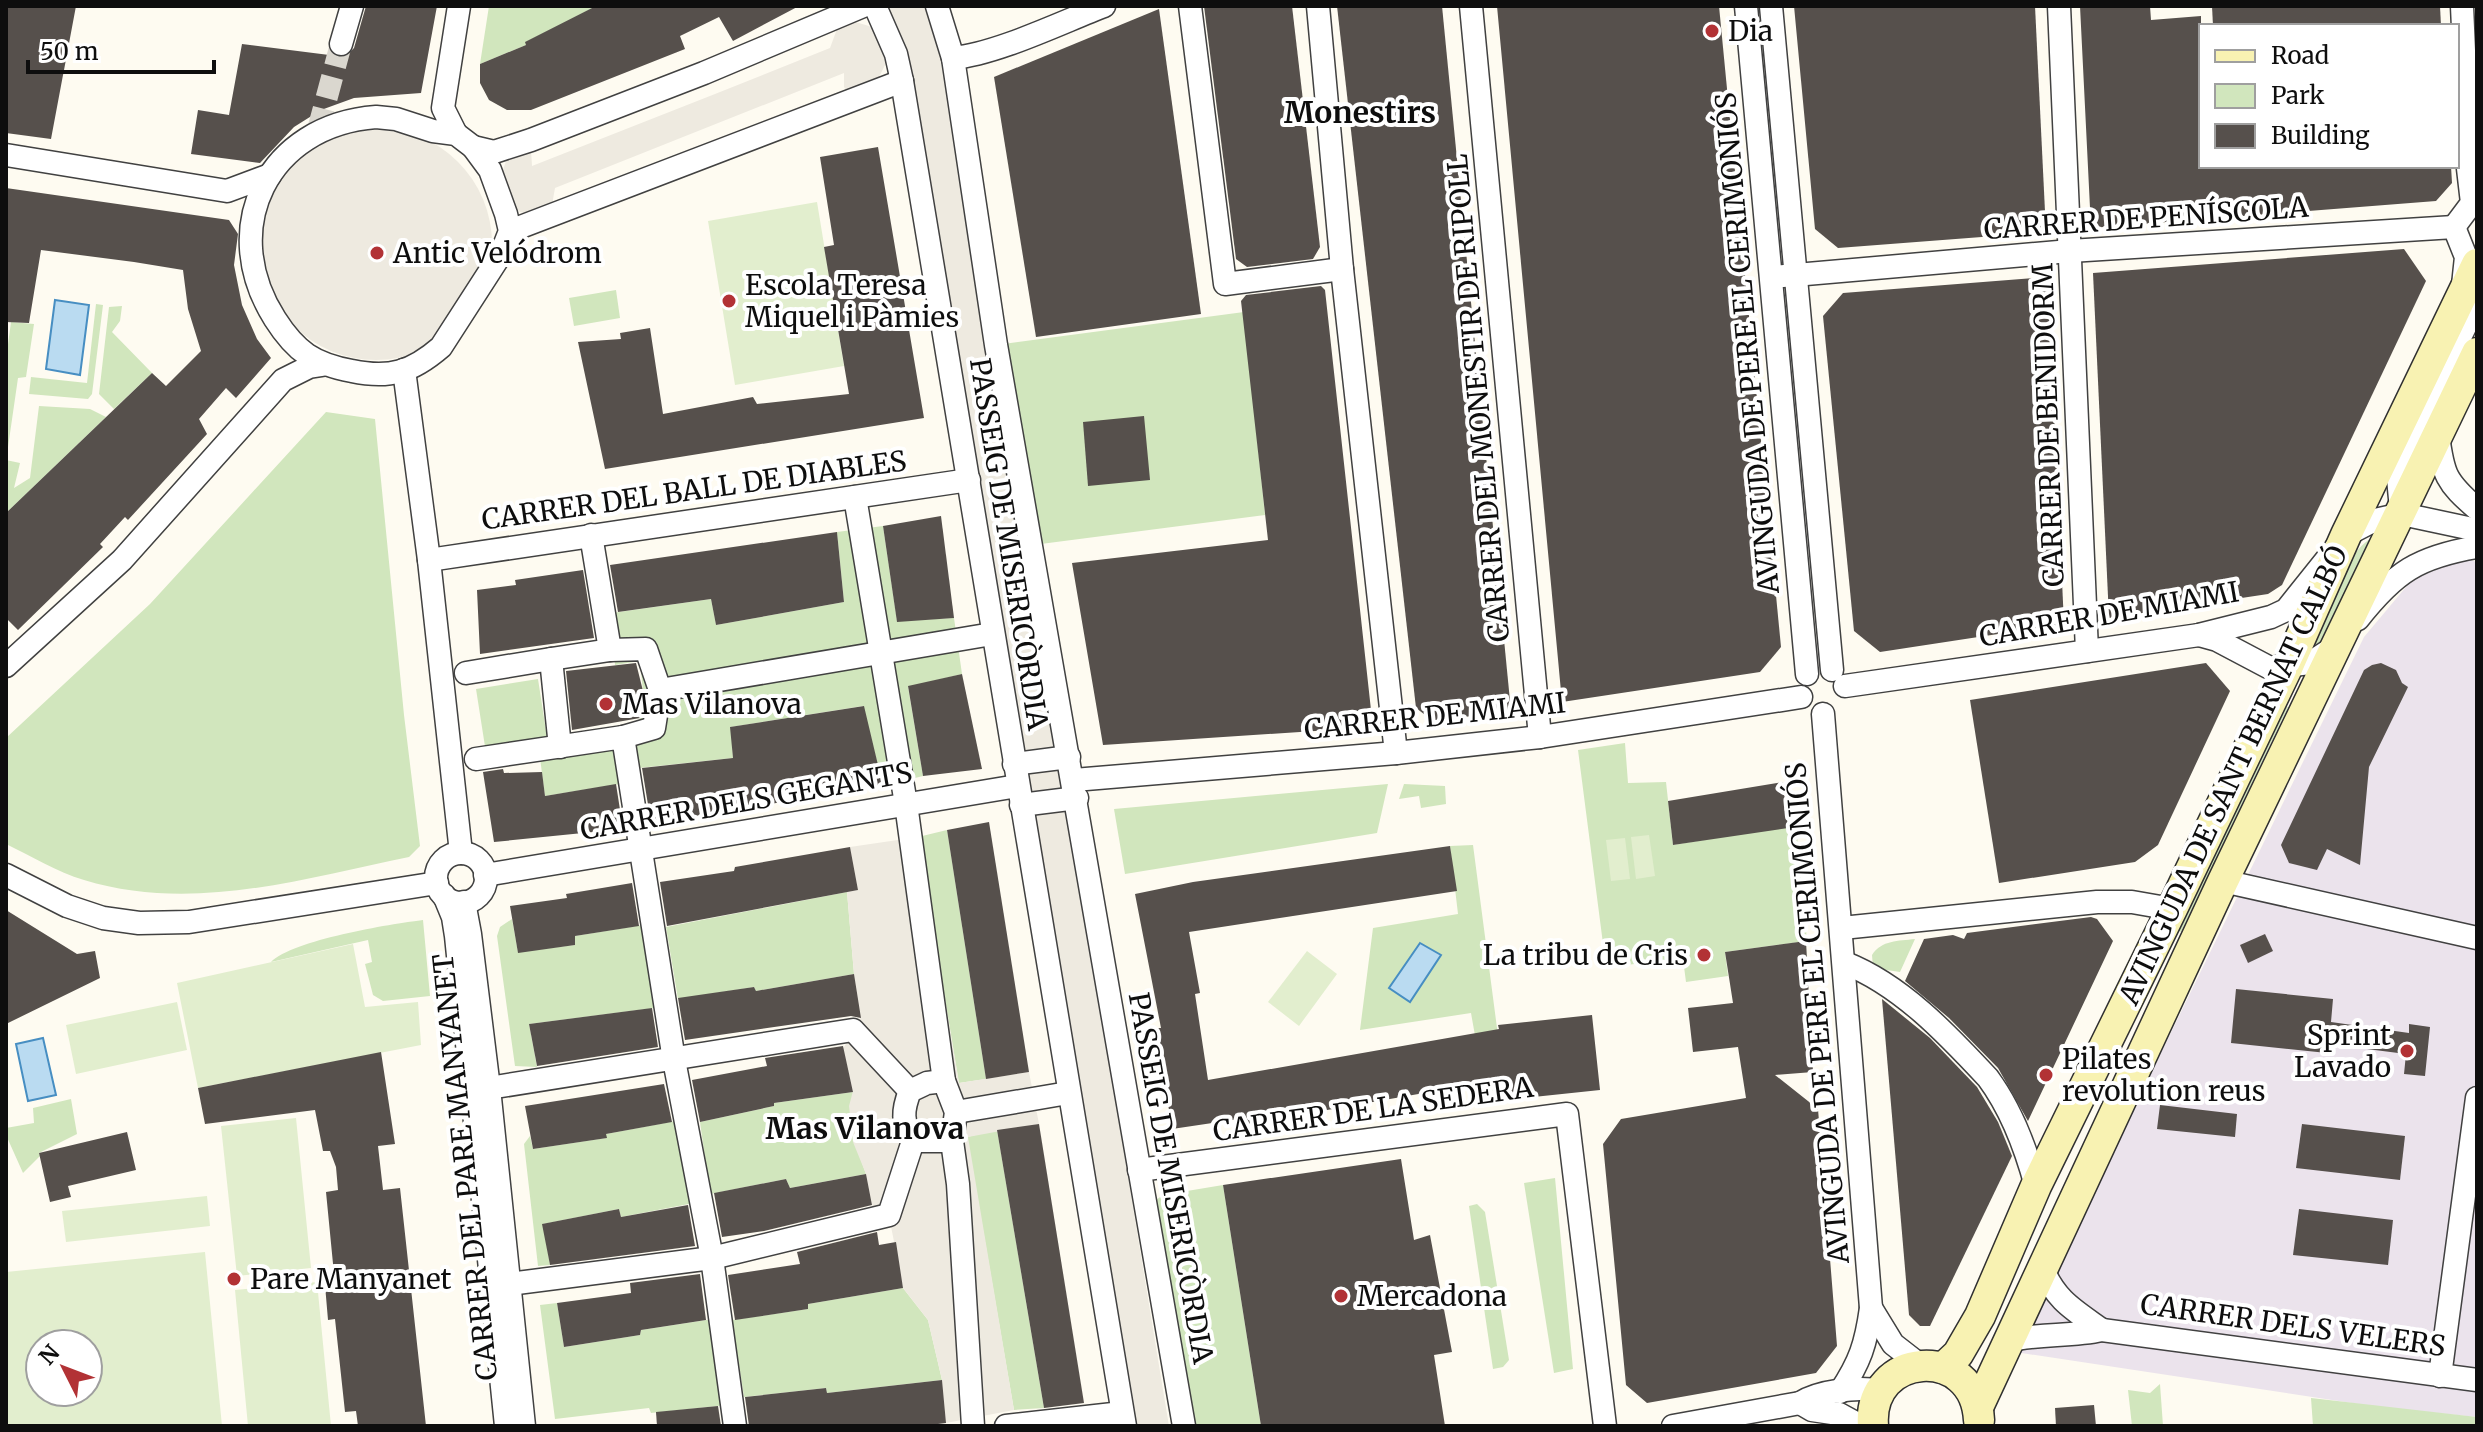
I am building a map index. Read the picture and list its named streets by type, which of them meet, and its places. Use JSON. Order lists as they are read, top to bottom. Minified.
{"streets":{"main road":["AVINGUDA DE SANT BERNAT CALBÓ"],"street":["CARRER DE PENÍSCOLA","AVINGUDA DE PERE EL CERIMONIÓS","CARRER DEL MONESTIR DE RIPOLL","CARRER DE BENIDORM","CARRER DEL BALL DE DIABLES","PASSEIG DE MISERICÒRDIA","CARRER DE MIAMI","CARRER DELS GEGANTS","CARRER DE LA SEDERA","CARRER DEL PARE MANYANET","CARRER DELS VELERS"]},"crossings":[["CARRER DE PENÍSCOLA","AVINGUDA DE PERE EL CERIMONIÓS"],["CARRER DE PENÍSCOLA","CARRER DE BENIDORM"],["AVINGUDA DE PERE EL CERIMONIÓS","CARRER DE MIAMI"],["AVINGUDA DE PERE EL CERIMONIÓS","AVINGUDA DE SANT BERNAT CALBÓ"],["CARRER DEL MONESTIR DE RIPOLL","CARRER DE MIAMI"],["CARRER DE BENIDORM","CARRER DE MIAMI"],["CARRER DEL BALL DE DIABLES","PASSEIG DE MISERICÒRDIA"],["PASSEIG DE MISERICÒRDIA","CARRER DE MIAMI"],["PASSEIG DE MISERICÒRDIA","CARRER DELS GEGANTS"],["PASSEIG DE MISERICÒRDIA","CARRER DE LA SEDERA"],["CARRER DE MIAMI","AVINGUDA DE SANT BERNAT CALBÓ"],["AVINGUDA DE SANT BERNAT CALBÓ","CARRER DELS VELERS"],["CARRER DELS GEGANTS","CARRER DEL PARE MANYANET"]],"districts":["Monestirs","Mas Vilanova"],"places":["Dia","Antic Velódrom","Escola Teresa Miquel i Pàmies","Mas Vilanova","La tribu de Cris","Sprint Lavado","Pilates revolution reus","Pare Manyanet","Mercadona"],"legend":["Road","Park","Building"],"scale_bar":"50 m","north":"top left"}
